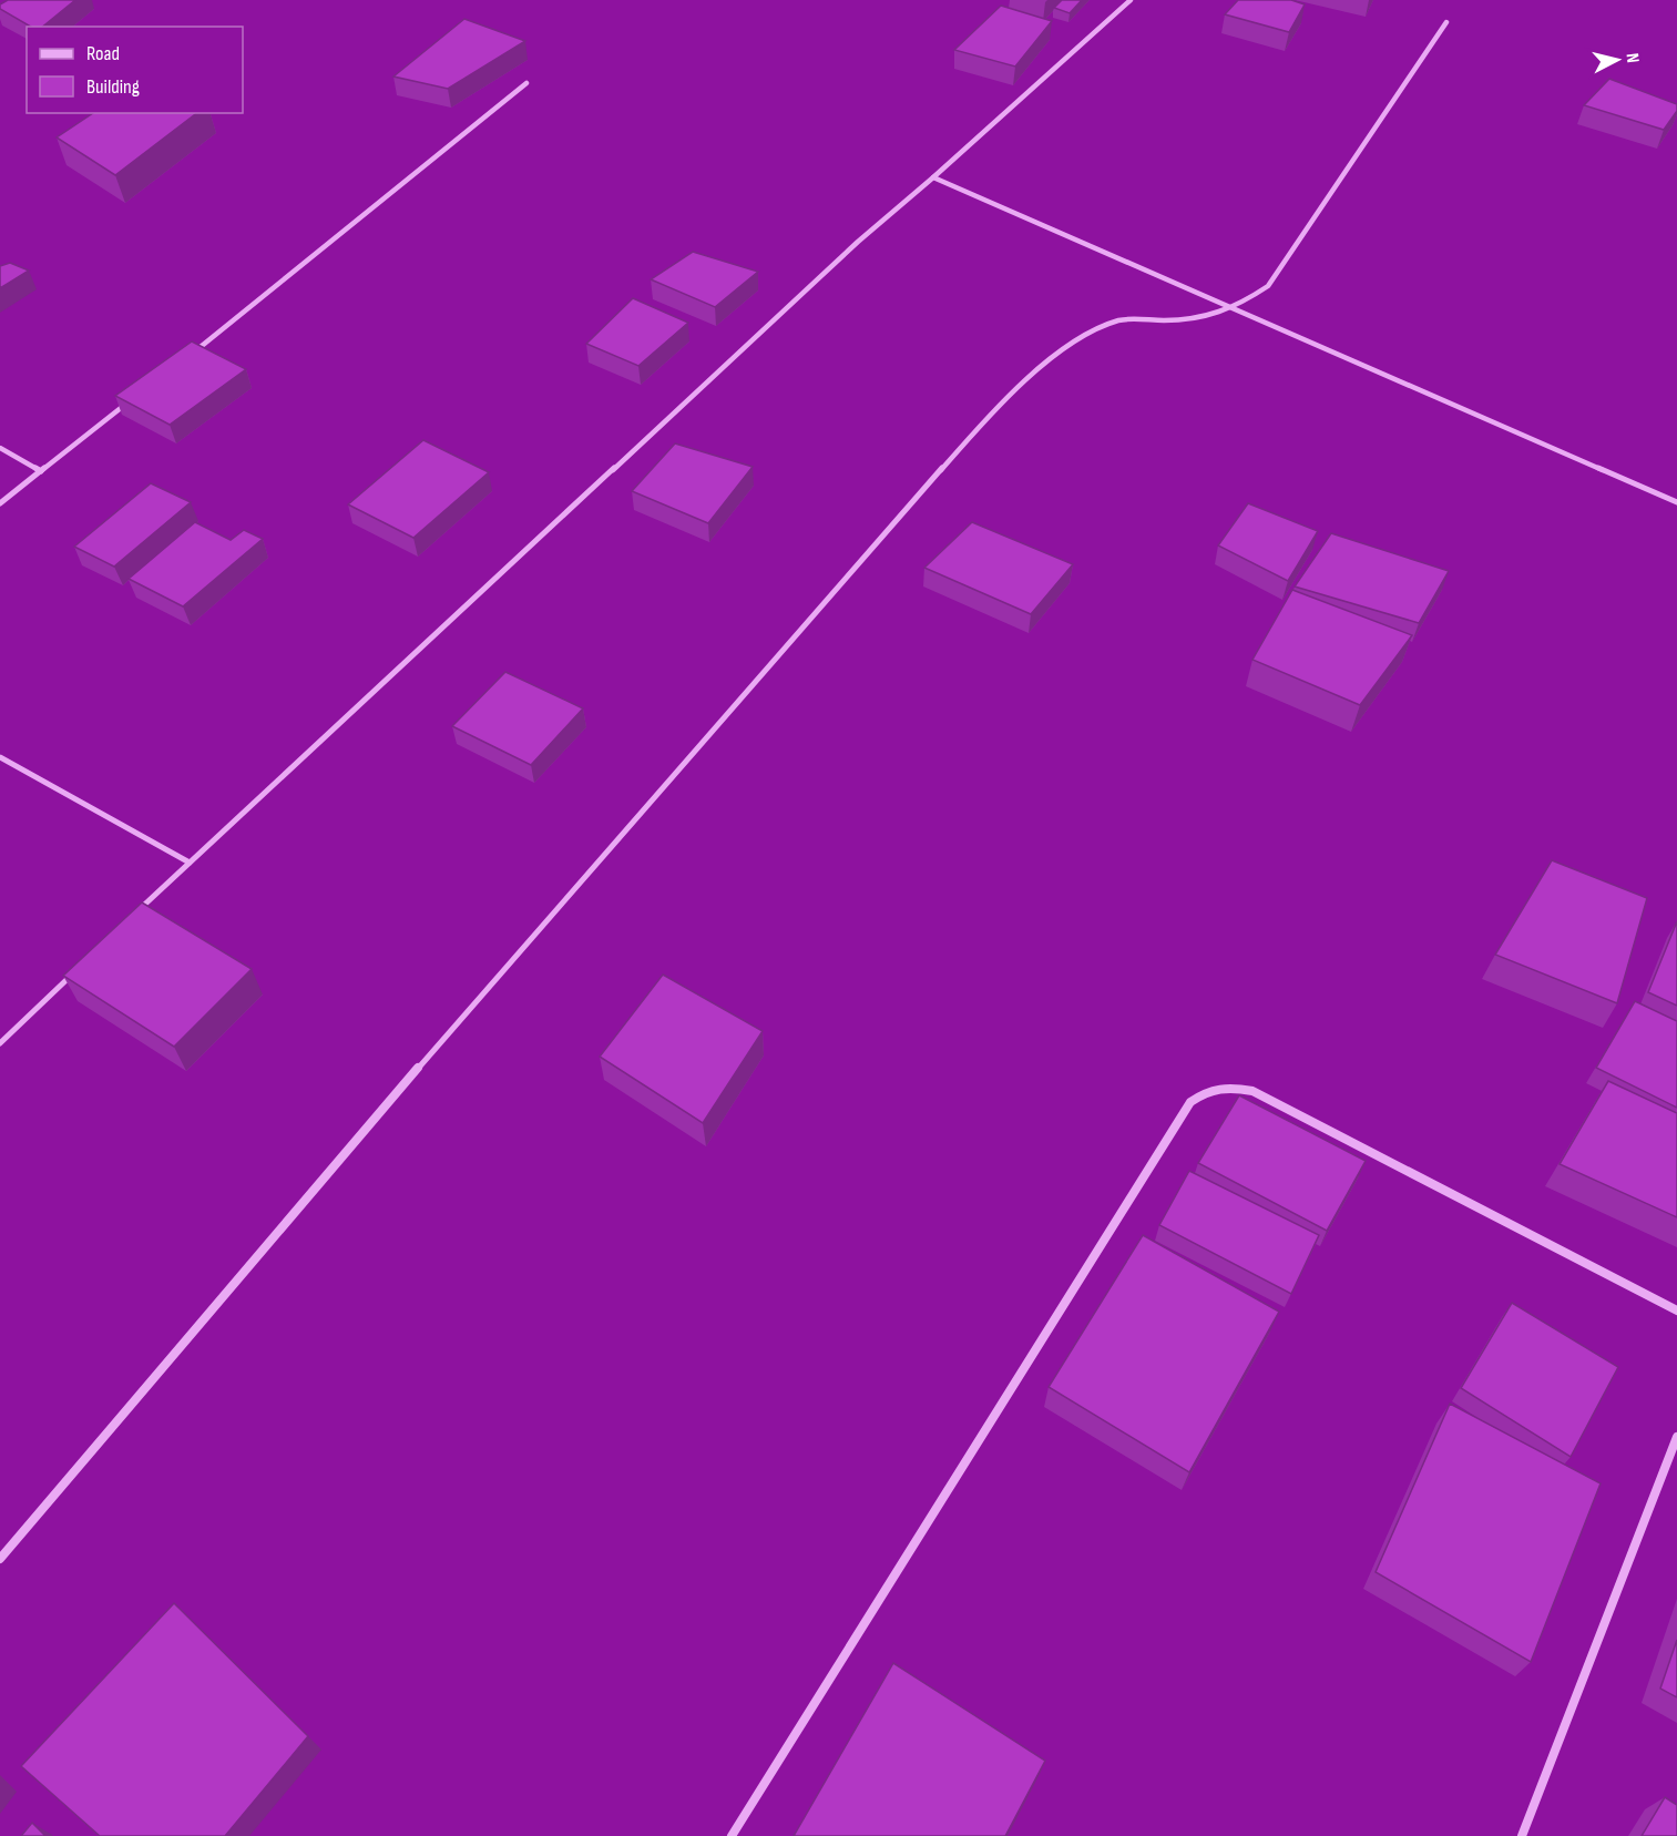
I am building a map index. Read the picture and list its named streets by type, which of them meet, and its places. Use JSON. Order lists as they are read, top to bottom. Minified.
{"legend":["Road","Building"],"north":"right"}
